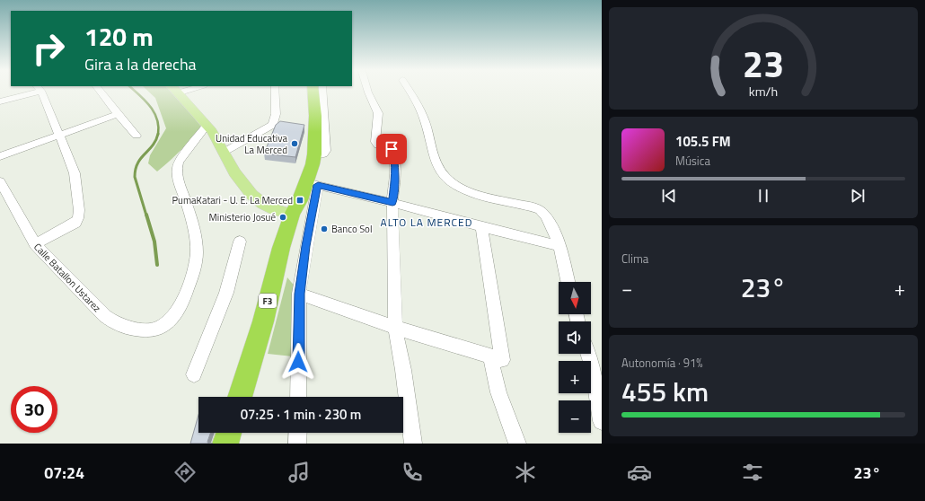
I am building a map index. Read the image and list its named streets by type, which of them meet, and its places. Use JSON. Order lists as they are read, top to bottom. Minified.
{"streets":{"highway":["F3"],"street":["Calle Batallon Ustarez"]},"districts":["ALTO LA MERCED"],"places":{"other":["Unidad Educativa La Merced","Ministerio Josué","Banco Sol"],"transit":["PumaKatari - U. E. La Merced"]},"north":"bottom","page":{"turn":["120 m","Gira a la derecha"],"song":["105.5 FM","Música"],"tile":["Clima",["Autonomía · 91%","455 km"]],"heat":["−","23°","+"],"map_buttons":["+","−"],"limit":"30","trip":"07:25 · 1 min · 230 m","tabs":["07:24","23°"],"gauge":["23","km/h"]}}
